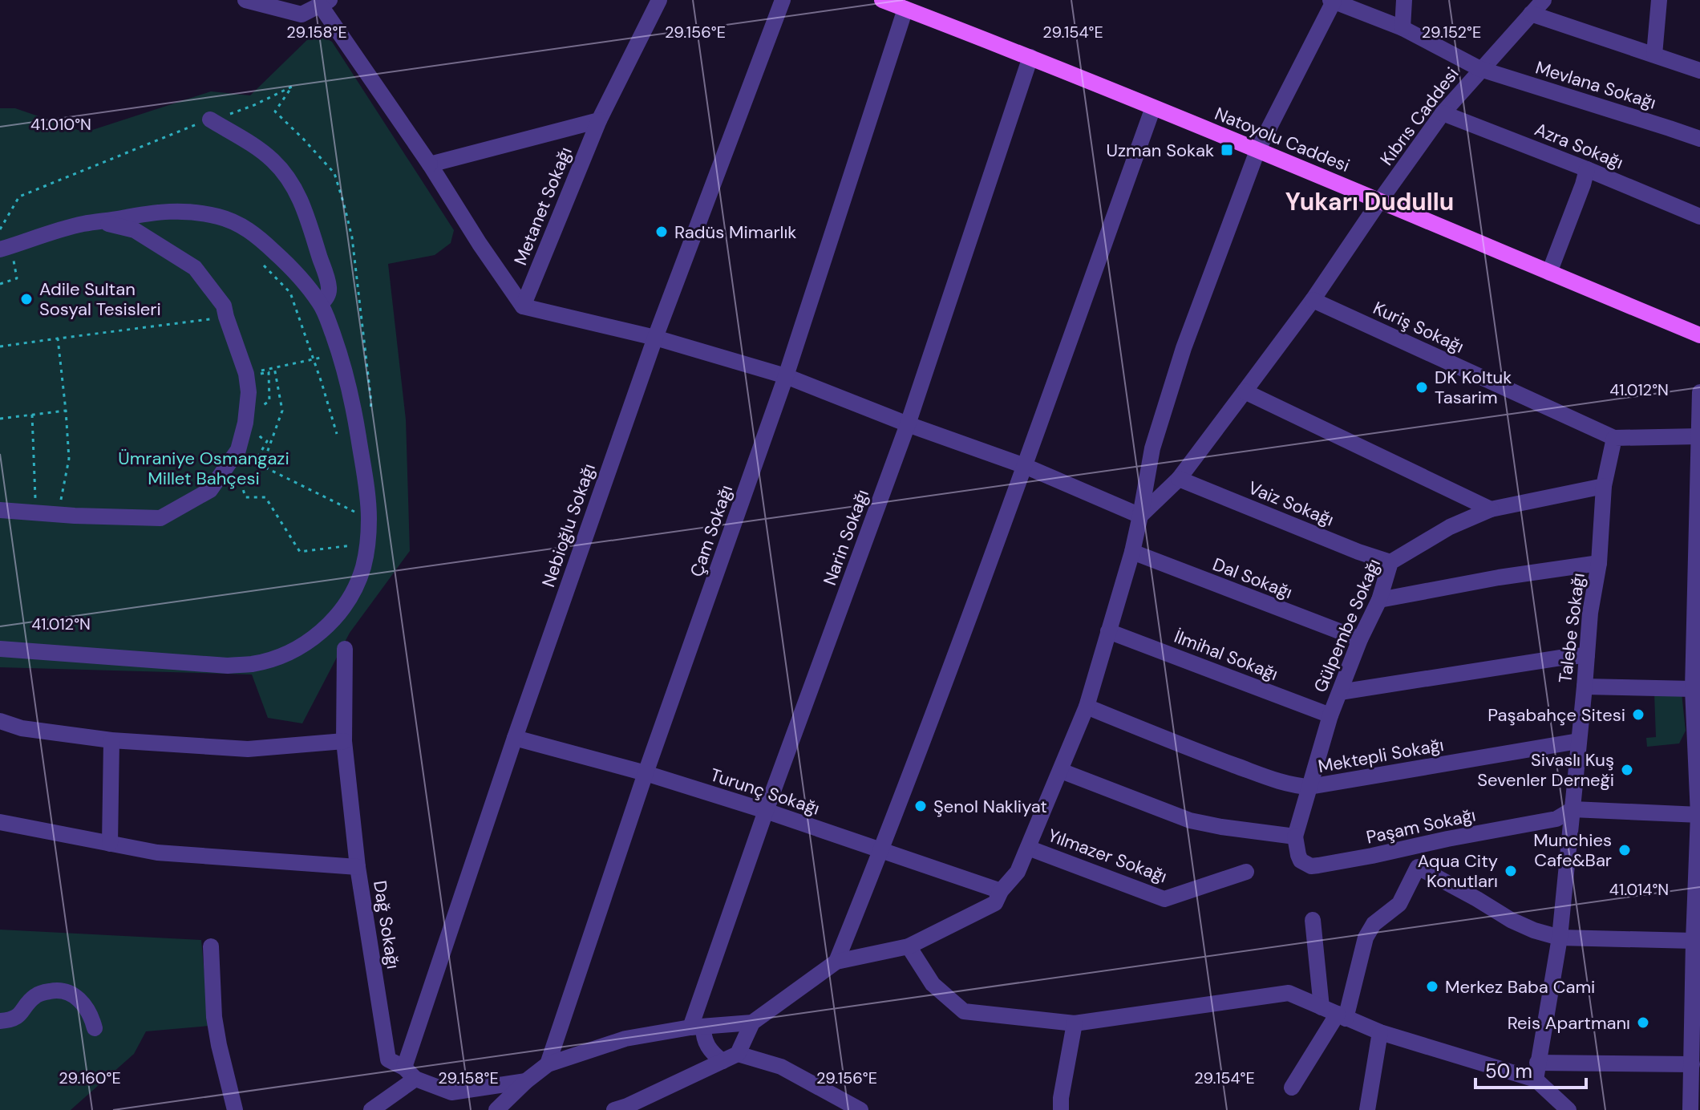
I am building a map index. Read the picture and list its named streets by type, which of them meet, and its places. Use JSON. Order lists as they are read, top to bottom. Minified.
{"streets":{"main road":["Natoyolu Caddesi"],"street":["Mevlana Sokağı","Kıbrıs Caddesi","Azra Sokağı","Metanet Sokağı","Kuriş Sokağı","Vaiz Sokağı","Nebioğlu Sokağı","Çam Sokağı","Narin Sokağı","Dal Sokağı","Gülpembe Sokağı","Talebe Sokağı","İlmihal Sokağı","Mektepli Sokağı","Turunç Sokağı","Paşam Sokağı","Yılmazer Sokağı","Dağ Sokağı"]},"crossings":[["Mevlana Sokağı","Kıbrıs Caddesi"],["Kıbrıs Caddesi","Natoyolu Caddesi"],["Kıbrıs Caddesi","Azra Sokağı"],["Kıbrıs Caddesi","Kuriş Sokağı"],["Kıbrıs Caddesi","Vaiz Sokağı"],["Natoyolu Caddesi","Çam Sokağı"],["Natoyolu Caddesi","Narin Sokağı"],["Kuriş Sokağı","Talebe Sokağı"],["Vaiz Sokağı","Gülpembe Sokağı"],["Nebioğlu Sokağı","Turunç Sokağı"],["Nebioğlu Sokağı","Dağ Sokağı"],["Çam Sokağı","Turunç Sokağı"],["Narin Sokağı","Turunç Sokağı"],["Dal Sokağı","Gülpembe Sokağı"],["Gülpembe Sokağı","Talebe Sokağı"],["Gülpembe Sokağı","İlmihal Sokağı"],["Gülpembe Sokağı","Mektepli Sokağı"],["Gülpembe Sokağı","Paşam Sokağı"],["Talebe Sokağı","Mektepli Sokağı"],["Talebe Sokağı","Paşam Sokağı"]],"districts":["Yukarı Dudullu"],"parks":["Ümraniye Osmangazi Millet Bahçesi"],"places":{"transit":["Uzman Sokak"],"other":["Radüs Mimarlık","Adile Sultan Sosyal Tesisleri","DK Koltuk Tasarim","Paşabahçe Sitesi","Sivaslı Kuş Sevenler Derneği","Şenol Nakliyat","Munchies Cafe&Bar","Aqua City Konutları","Merkez Baba Cami","Reis Apartmanı"]},"scale_bar":"50 m","coordinates":["29.158°E","29.156°E","29.154°E","29.152°E","41.010°N","41.012°N","41.014°N","29.160°E"]}
